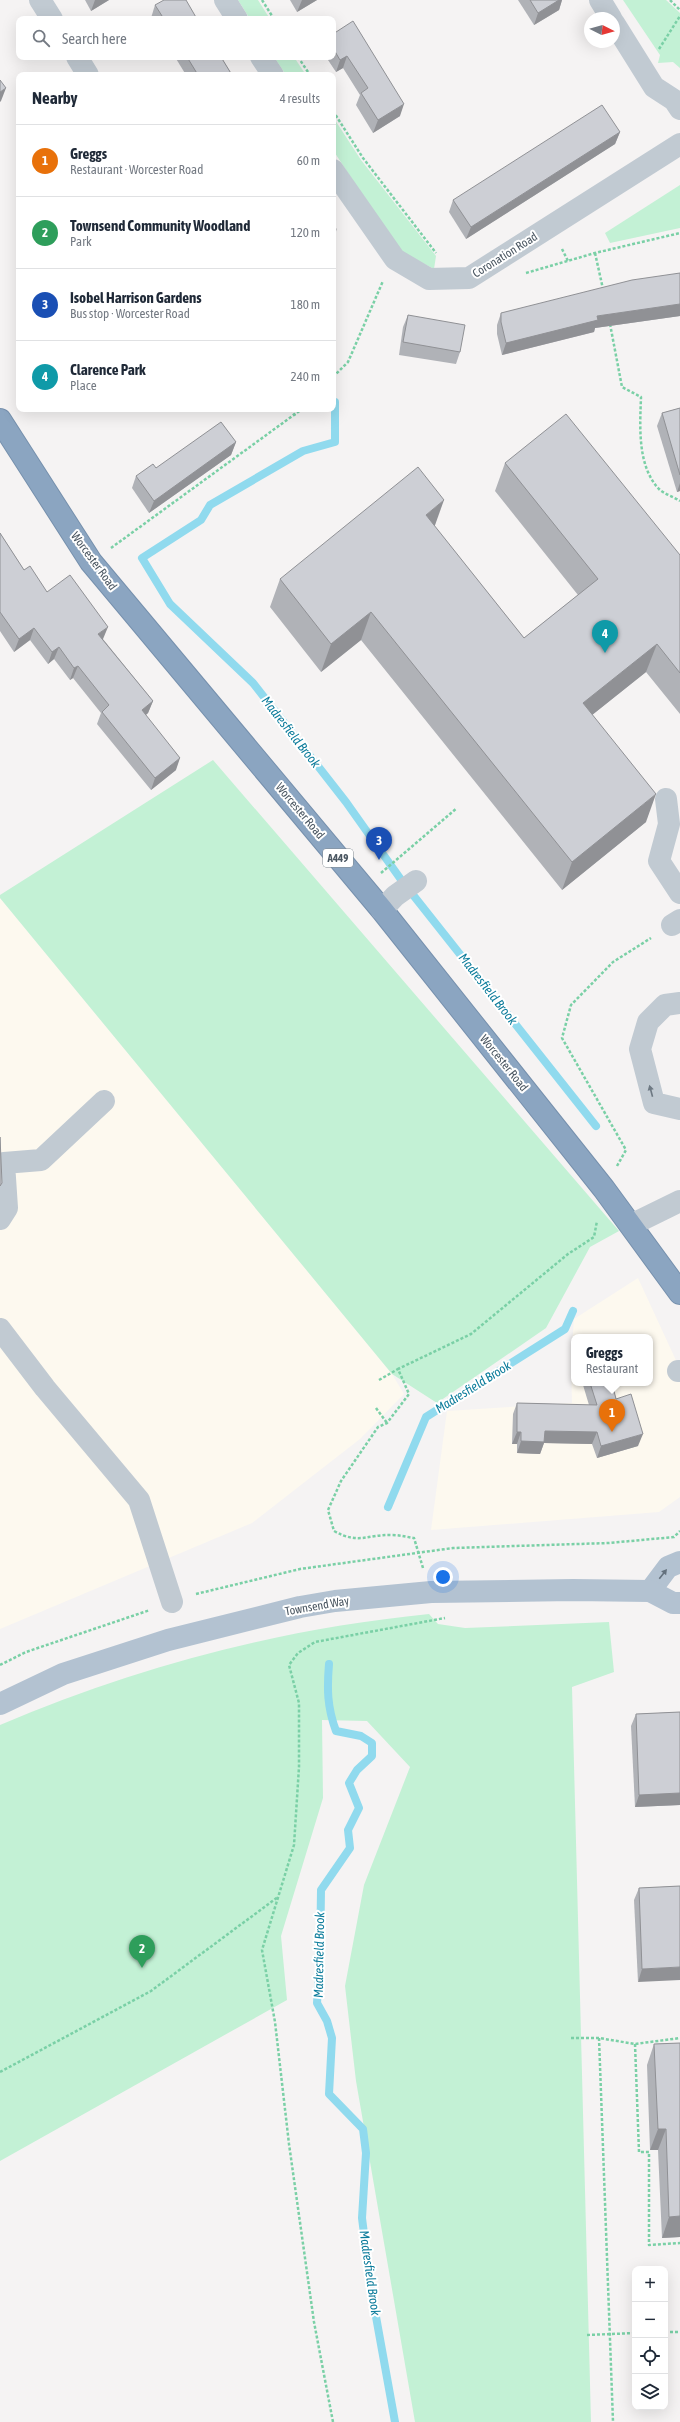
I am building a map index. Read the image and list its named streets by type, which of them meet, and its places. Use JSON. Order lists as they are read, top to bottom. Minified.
{"streets":{"highway":["Worcester Road","A449"],"main road":["Townsend Way"],"street":["Coronation Road"]},"water":["Madresfield Brook"],"north":"right","page":{"search":"Search here","heading":["Nearby","4 results"],"list":[{"mark":"1","name":"Greggs","note":"Restaurant · Worcester Road","value":"60 m"},{"mark":"2","name":"Townsend Community Woodland","note":"Park","value":"120 m"},{"mark":"3","name":"Isobel Harrison Gardens","note":"Bus stop · Worcester Road","value":"180 m"},{"mark":"4","name":"Clarence Park","note":"Place","value":"240 m"}],"pins":["4","3","1","2"],"popup":["Greggs","Restaurant"],"map_buttons":["+","−"]}}
